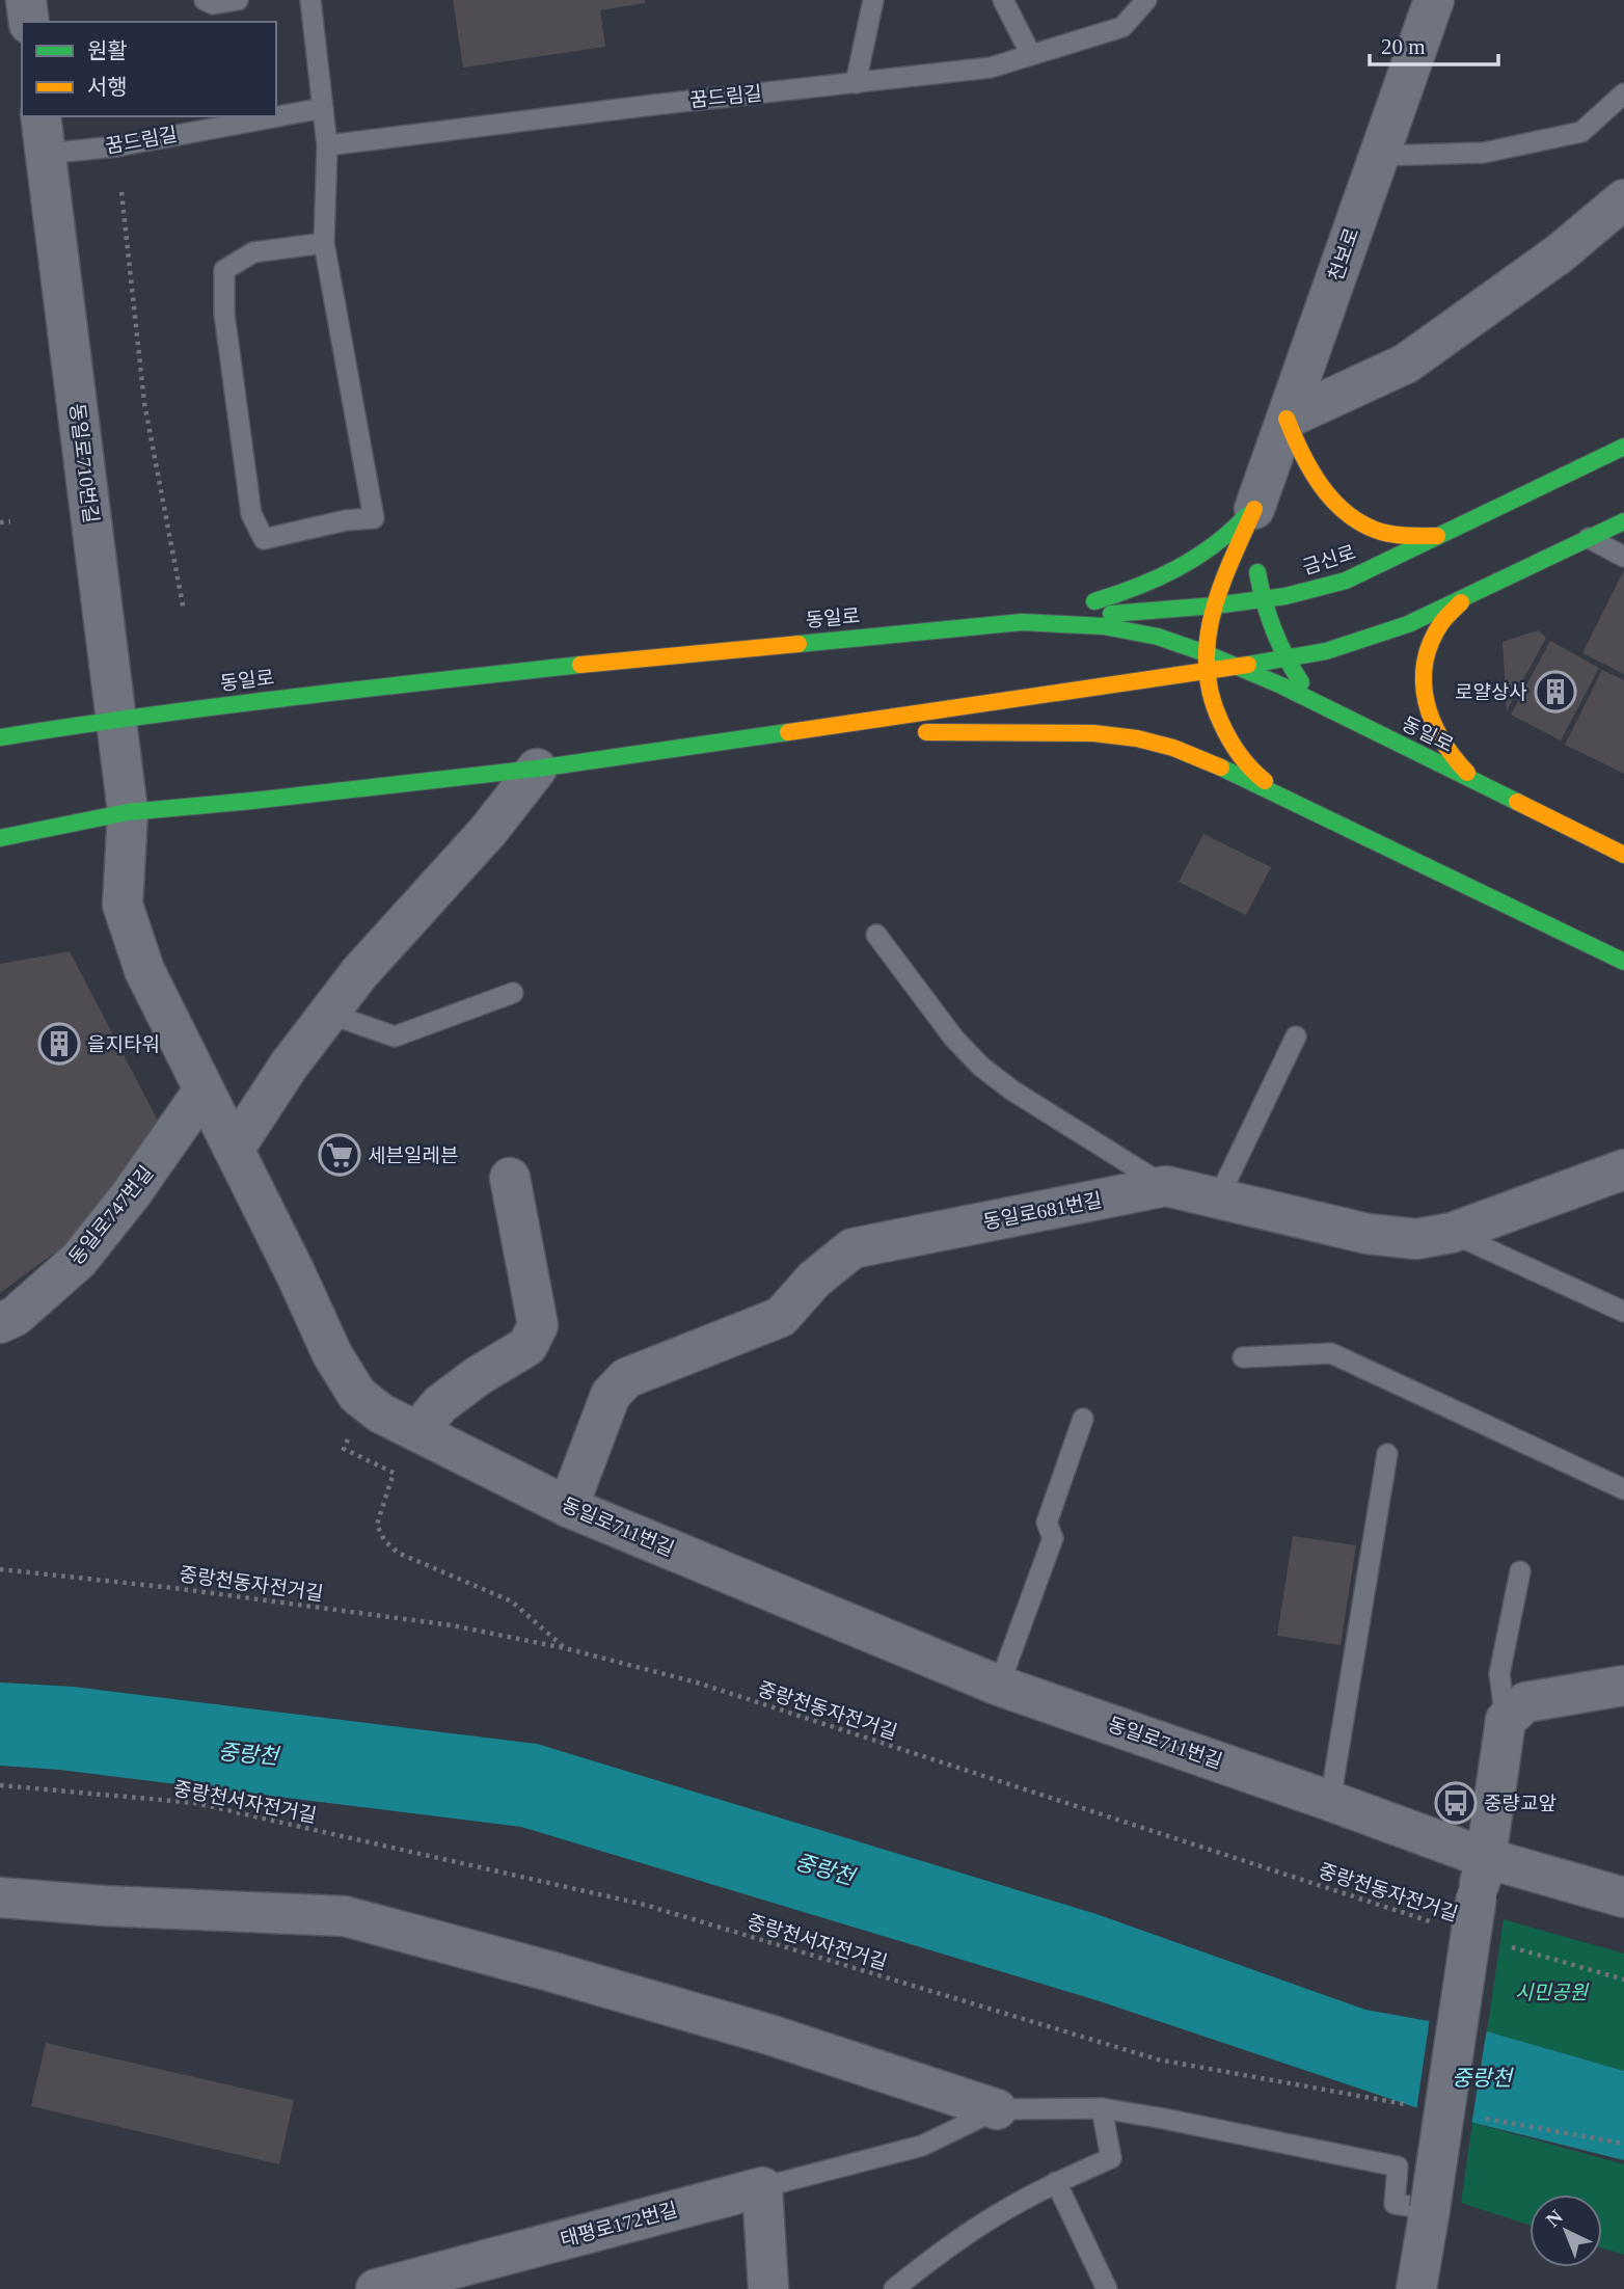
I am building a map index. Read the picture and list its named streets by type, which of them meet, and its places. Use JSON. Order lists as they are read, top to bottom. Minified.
{"streets":{"street":["천보로","동일로710번길","금신로","동일로","동일로681번길","동일로747번길","동일로711번길","태평로172번길"],"lane":["꿈드림길"],"path":["중랑천동자전거길","중랑천서자전거길"]},"crossings":[["꿈드림길","동일로710번길"],["동일로710번길","동일로"],["동일로710번길","동일로711번길"],["금신로","동일로"],["동일로681번길","동일로711번길"],["동일로747번길","동일로711번길"]],"water":["중랑천"],"parks":["시민공원"],"places":{"building":["로얄상사","을지타워"],"supermarket":["세븐일레븐"],"bus stop":["중량교앞"]},"legend":["원활","서행"],"scale_bar":"20 m","north":"top left"}
